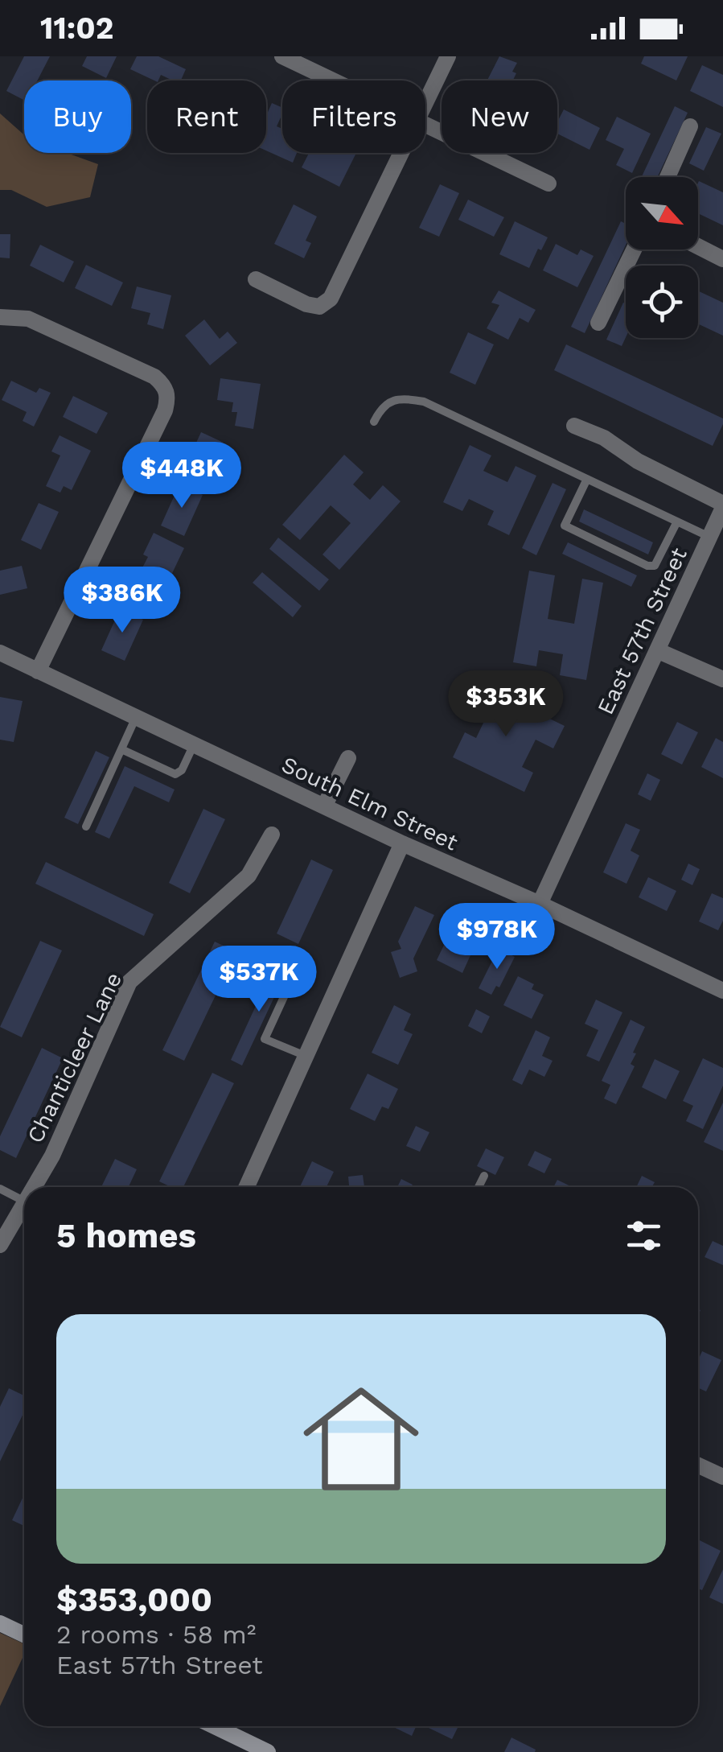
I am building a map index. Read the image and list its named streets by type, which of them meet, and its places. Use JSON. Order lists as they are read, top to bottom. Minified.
{"streets":{"street":["East 57th Street","South Elm Street","Chanticleer Lane"]},"crossings":[["East 57th Street","South Elm Street"]],"north":"bottom right","page":{"status":"11:02","chip":["Buy","Rent","Filters","New"],"price":["$448K","$386K","$353K","$978K","$537K"],"heading":"5 homes","list":[{"name":"$353,000","note":"2 rooms · 58 m² · East 57th Street"}]}}
